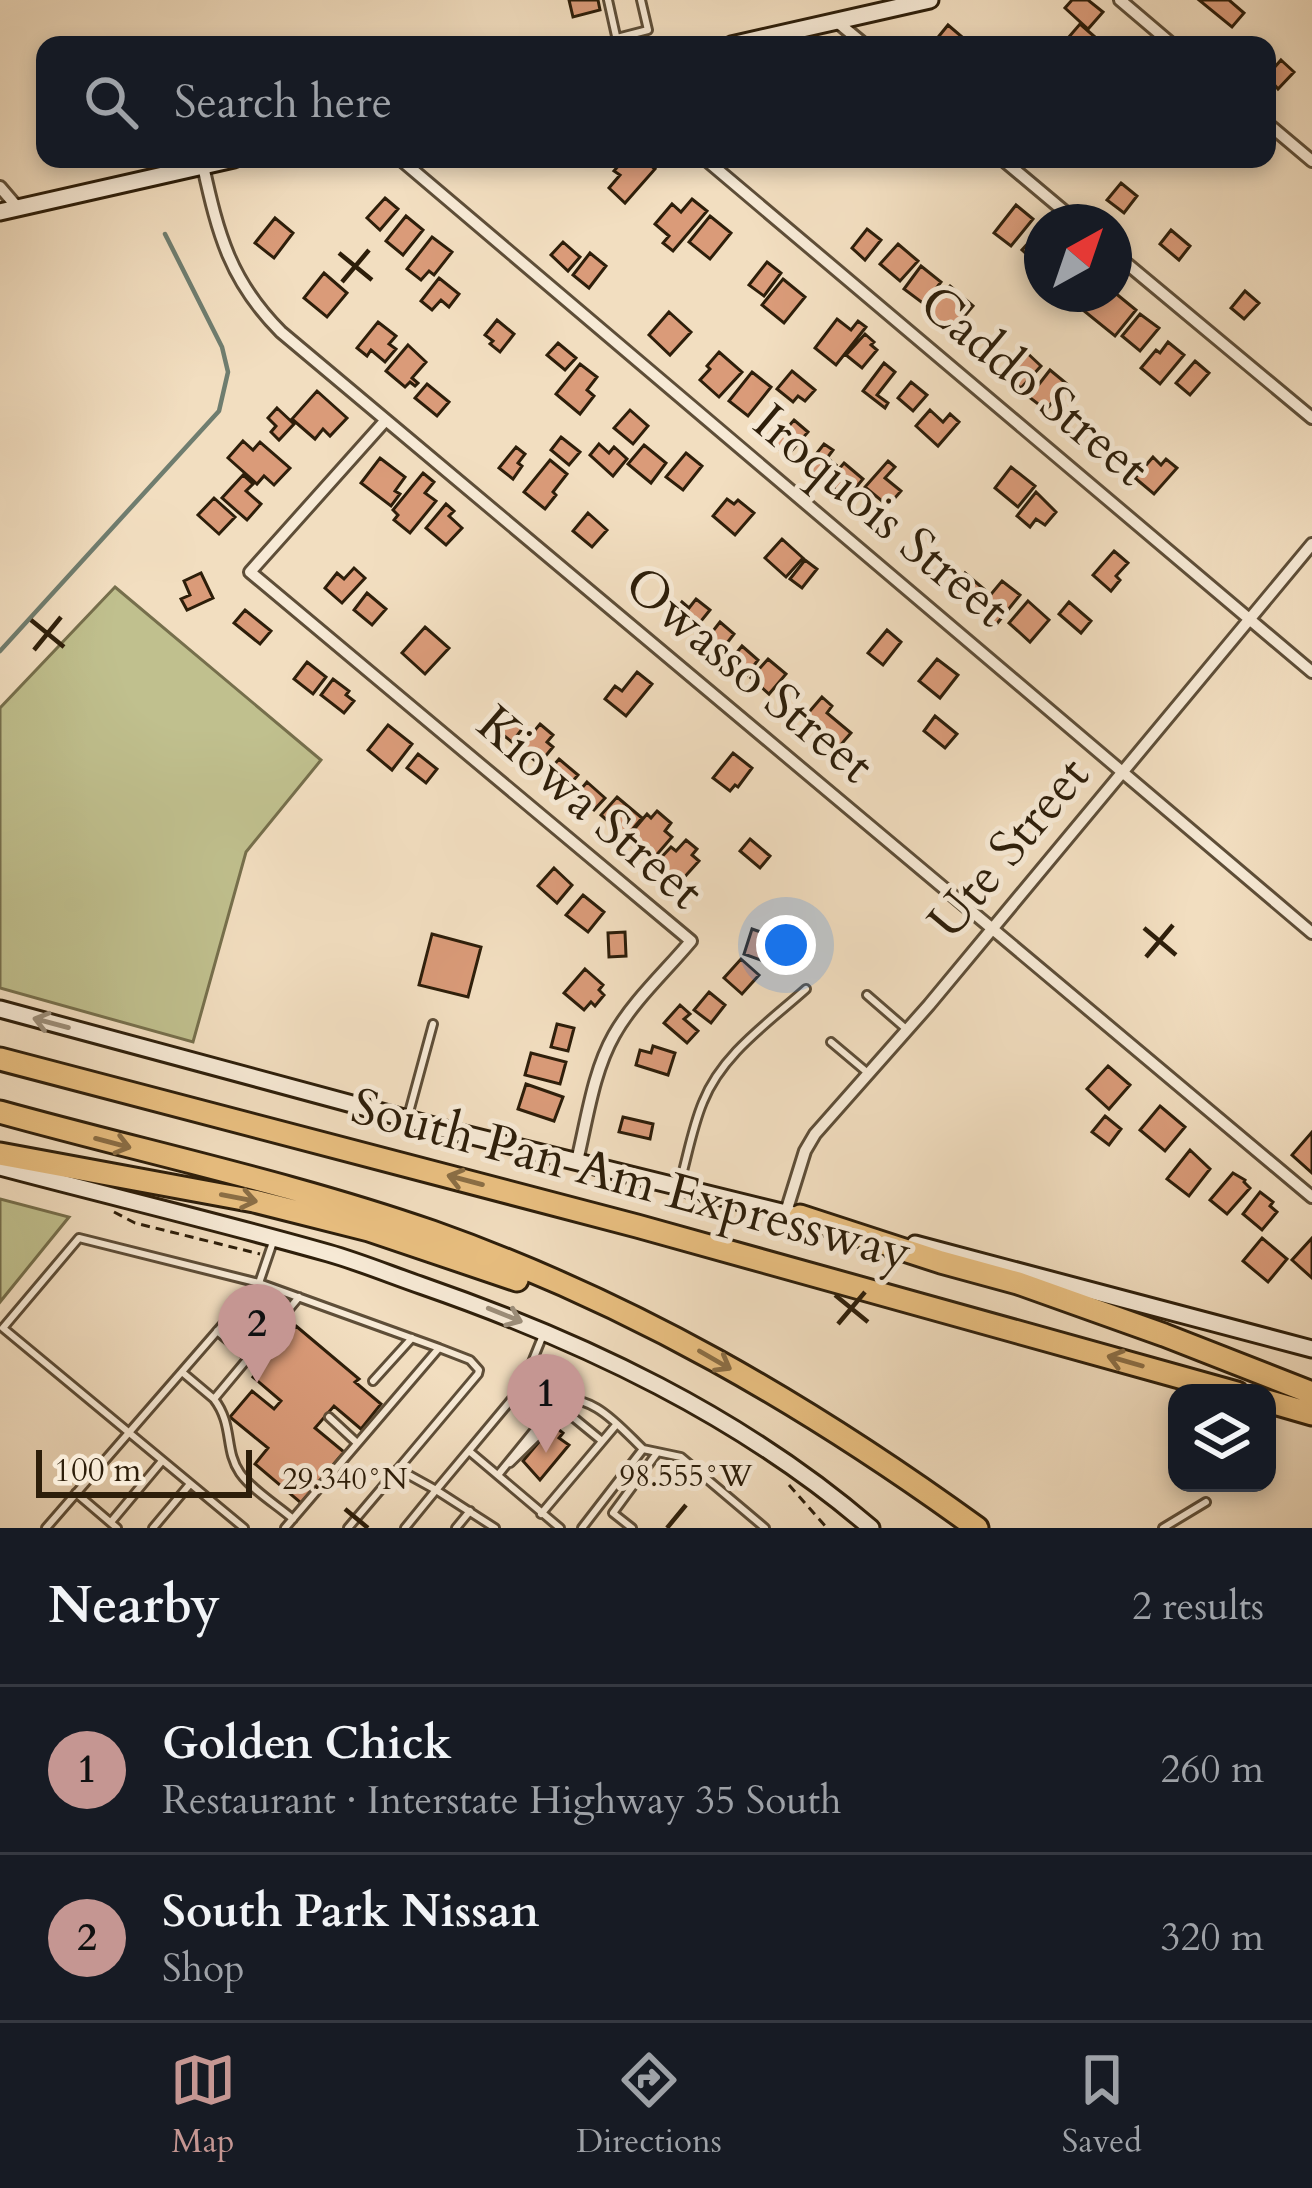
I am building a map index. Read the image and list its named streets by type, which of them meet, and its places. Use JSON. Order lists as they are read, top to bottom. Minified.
{"streets":{"highway":["South Pan Am Expressway"],"street":["Caddo Street","Iroquois Street","Owasso Street","Kiowa Street","Ute Street"]},"crossings":[["Caddo Street","Ute Street"],["Iroquois Street","Ute Street"],["Owasso Street","Kiowa Street"],["Owasso Street","Ute Street"]],"scale_bar":"100 m","north":"top right","page":{"search":"Search here","pins":["2","1"],"scale":"100 m","heading":["Nearby","2 results"],"list":[{"mark":"1","name":"Golden Chick","note":"Restaurant · Interstate Highway 35 South","value":"260 m"},{"mark":"2","name":"South Park Nissan","note":"Shop","value":"320 m"}],"nav":["Map","Directions","Saved"]},"coordinates":["98.555°W","29.340°N"]}
